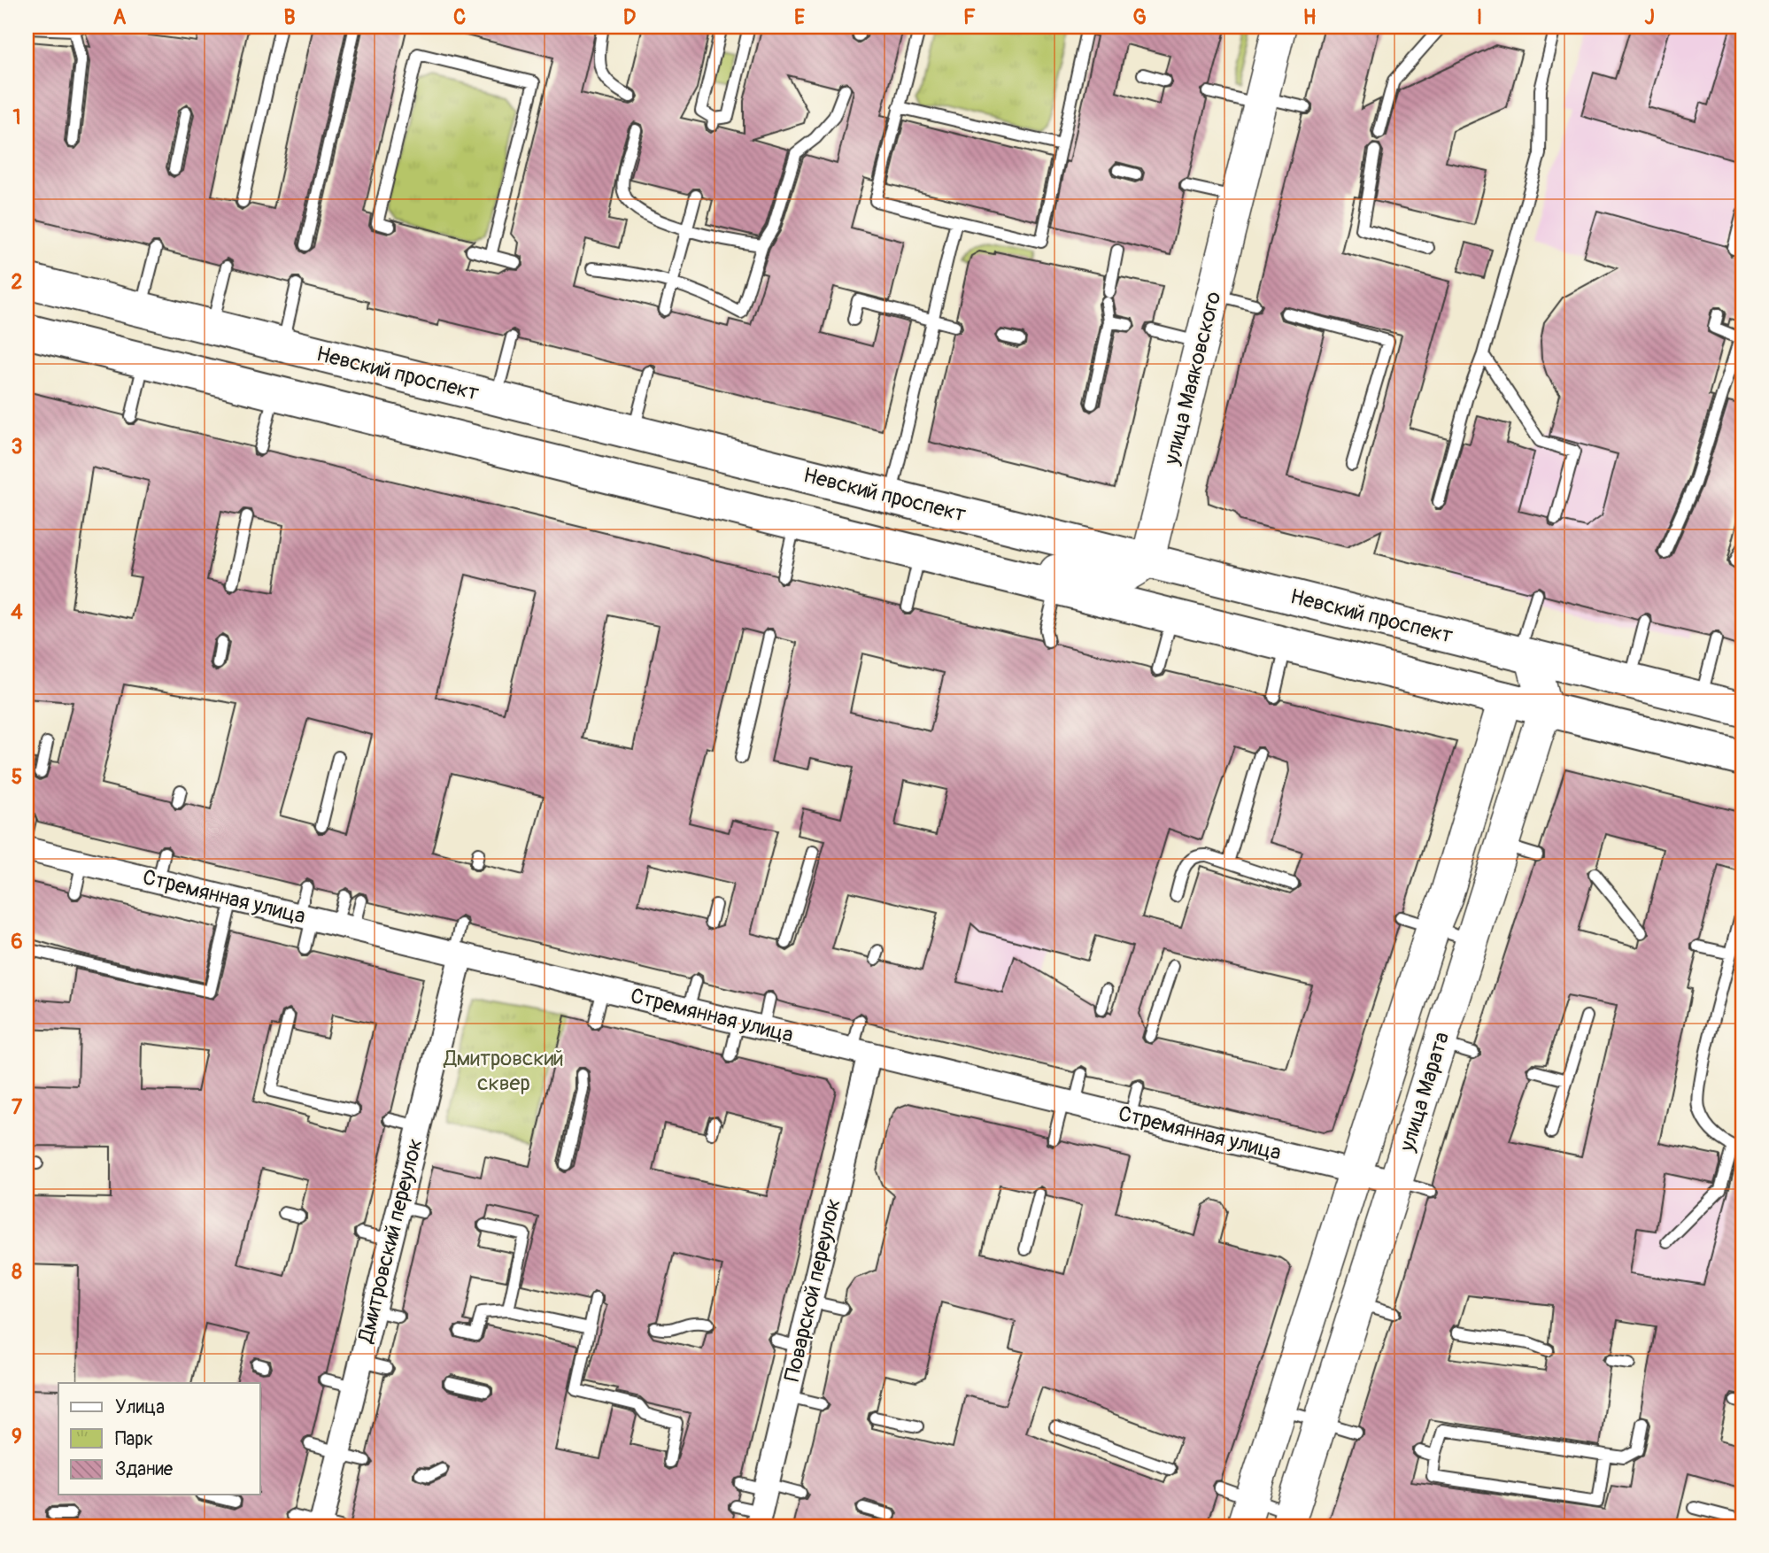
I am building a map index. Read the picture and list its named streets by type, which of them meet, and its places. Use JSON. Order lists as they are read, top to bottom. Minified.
{"streets":{"main road":["Невский проспект"],"street":["улица Маяковского","Стремянная улица","улица Марата","Дмитровский переулок","Поварской переулок"]},"crossings":[["Невский проспект","улица Маяковского"],["Стремянная улица","улица Марата"],["Стремянная улица","Дмитровский переулок"],["Стремянная улица","Поварской переулок"]],"parks":["Дмитровский сквер"],"legend":["Улица","Парк","Здание"],"grid":{"columns":["A","B","C","D","E","F","G","H","I","J"],"rows":["1","2","3","4","5","6","7","8","9"]}}
